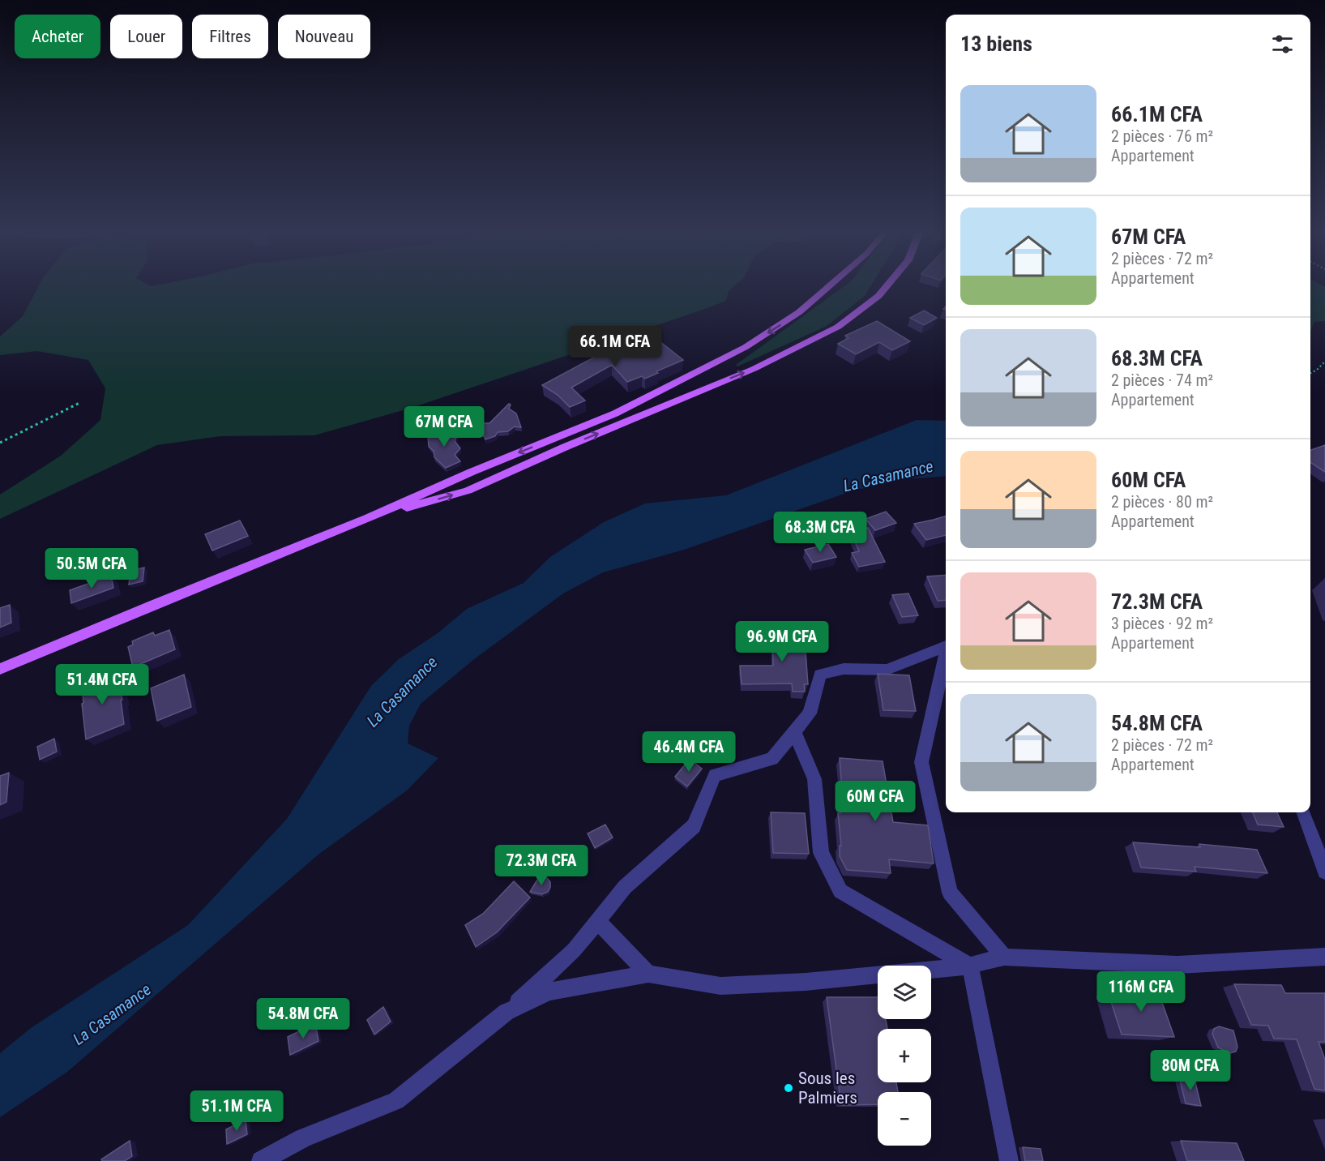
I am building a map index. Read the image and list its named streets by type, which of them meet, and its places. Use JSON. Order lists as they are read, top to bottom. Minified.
{"water":["La Casamance"],"places":["Sous les Palmiers"],"page":{"chip":["Acheter","Louer","Filtres","Nouveau"],"heading":"13 biens","list":[{"name":"66.1M CFA","note":"2 pièces · 76 m² · Appartement"},{"name":"67M CFA","note":"2 pièces · 72 m² · Appartement"},{"name":"68.3M CFA","note":"2 pièces · 74 m² · Appartement"},{"name":"60M CFA","note":"2 pièces · 80 m² · Appartement"},{"name":"72.3M CFA","note":"3 pièces · 92 m² · Appartement"},{"name":"54.8M CFA","note":"2 pièces · 72 m² · Appartement"}],"price":["66.1M CFA","67M CFA","68.3M CFA","50.5M CFA","96.9M CFA","51.4M CFA","46.4M CFA","60M CFA","72.3M CFA","116M CFA","54.8M CFA","80M CFA","51.1M CFA"],"map_buttons":["+","−"]}}
